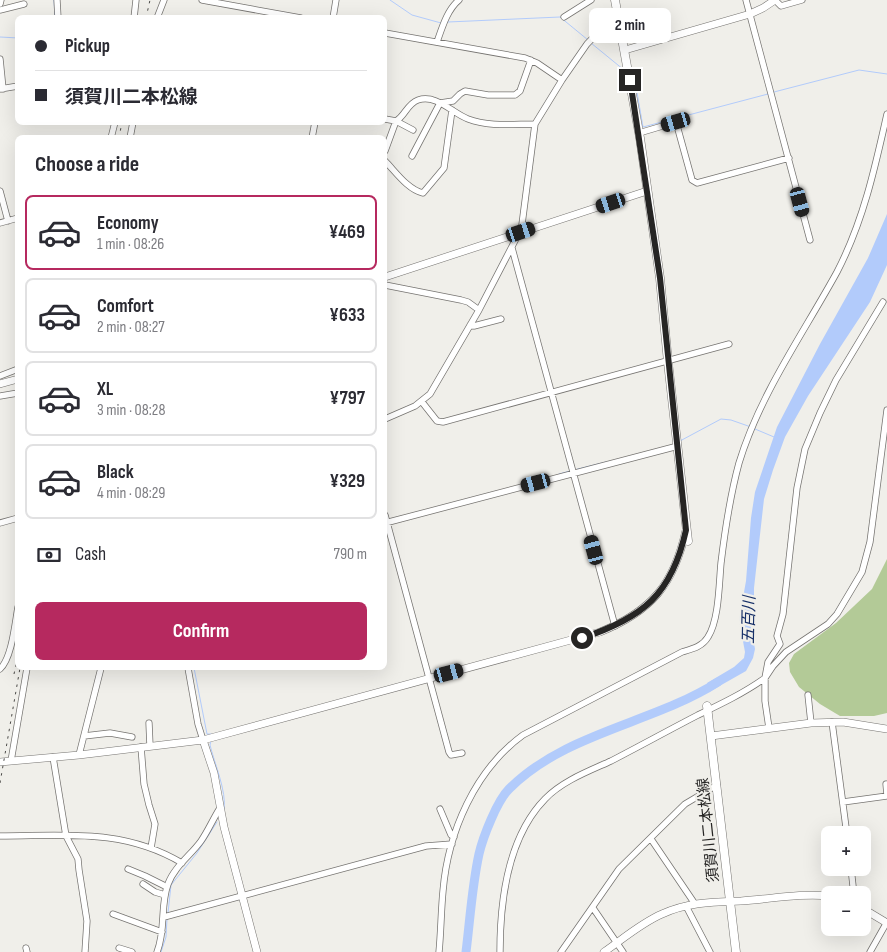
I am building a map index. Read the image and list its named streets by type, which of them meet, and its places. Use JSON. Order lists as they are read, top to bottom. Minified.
{"streets":{"main road":["須賀川二本松線"]},"water":["五百川"],"page":{"bubble":"2 min","banner":["Pickup","須賀川二本松線"],"heading":"Choose a ride","list":[{"name":"Economy","note":"1 min · 08:26","value":"¥469"},{"name":"Comfort","note":"2 min · 08:27","value":"¥633"},{"name":"XL","note":"3 min · 08:28","value":"¥797"},{"name":"Black","note":"4 min · 08:29","value":"¥329"}],"pay":["Cash","790 m"],"buttons":"Confirm","map_buttons":["+","−"]}}
